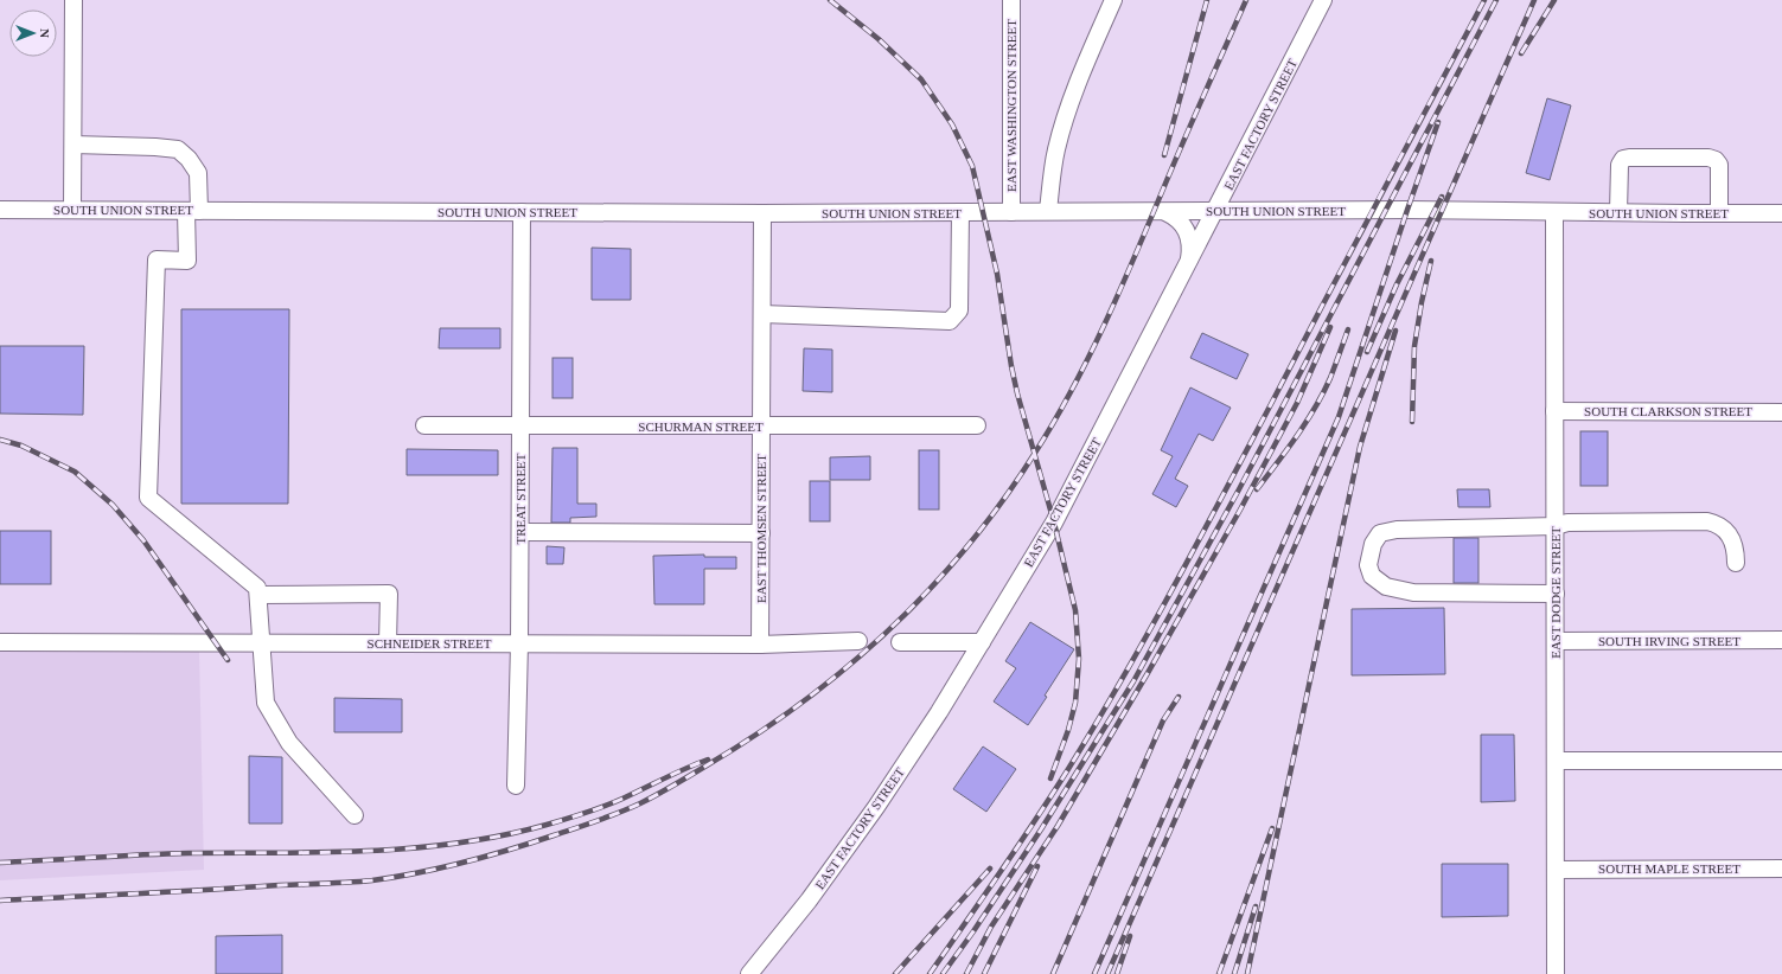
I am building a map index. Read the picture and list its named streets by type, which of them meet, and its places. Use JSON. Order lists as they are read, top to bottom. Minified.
{"streets":{"street":["EAST WASHINGTON STREET","EAST FACTORY STREET","SOUTH UNION STREET","SOUTH CLARKSON STREET","SCHURMAN STREET","TREAT STREET","EAST THOMSEN STREET","EAST DODGE STREET","SOUTH IRVING STREET","SCHNEIDER STREET","SOUTH MAPLE STREET"]},"crossings":[["EAST WASHINGTON STREET","SOUTH UNION STREET"],["EAST FACTORY STREET","SOUTH UNION STREET"],["SOUTH UNION STREET","TREAT STREET"],["SOUTH UNION STREET","EAST THOMSEN STREET"],["SOUTH UNION STREET","EAST DODGE STREET"],["SOUTH CLARKSON STREET","EAST DODGE STREET"],["SCHURMAN STREET","TREAT STREET"],["SCHURMAN STREET","EAST THOMSEN STREET"],["TREAT STREET","SCHNEIDER STREET"],["EAST THOMSEN STREET","SCHNEIDER STREET"],["EAST DODGE STREET","SOUTH IRVING STREET"],["EAST DODGE STREET","SOUTH MAPLE STREET"]],"north":"right"}
